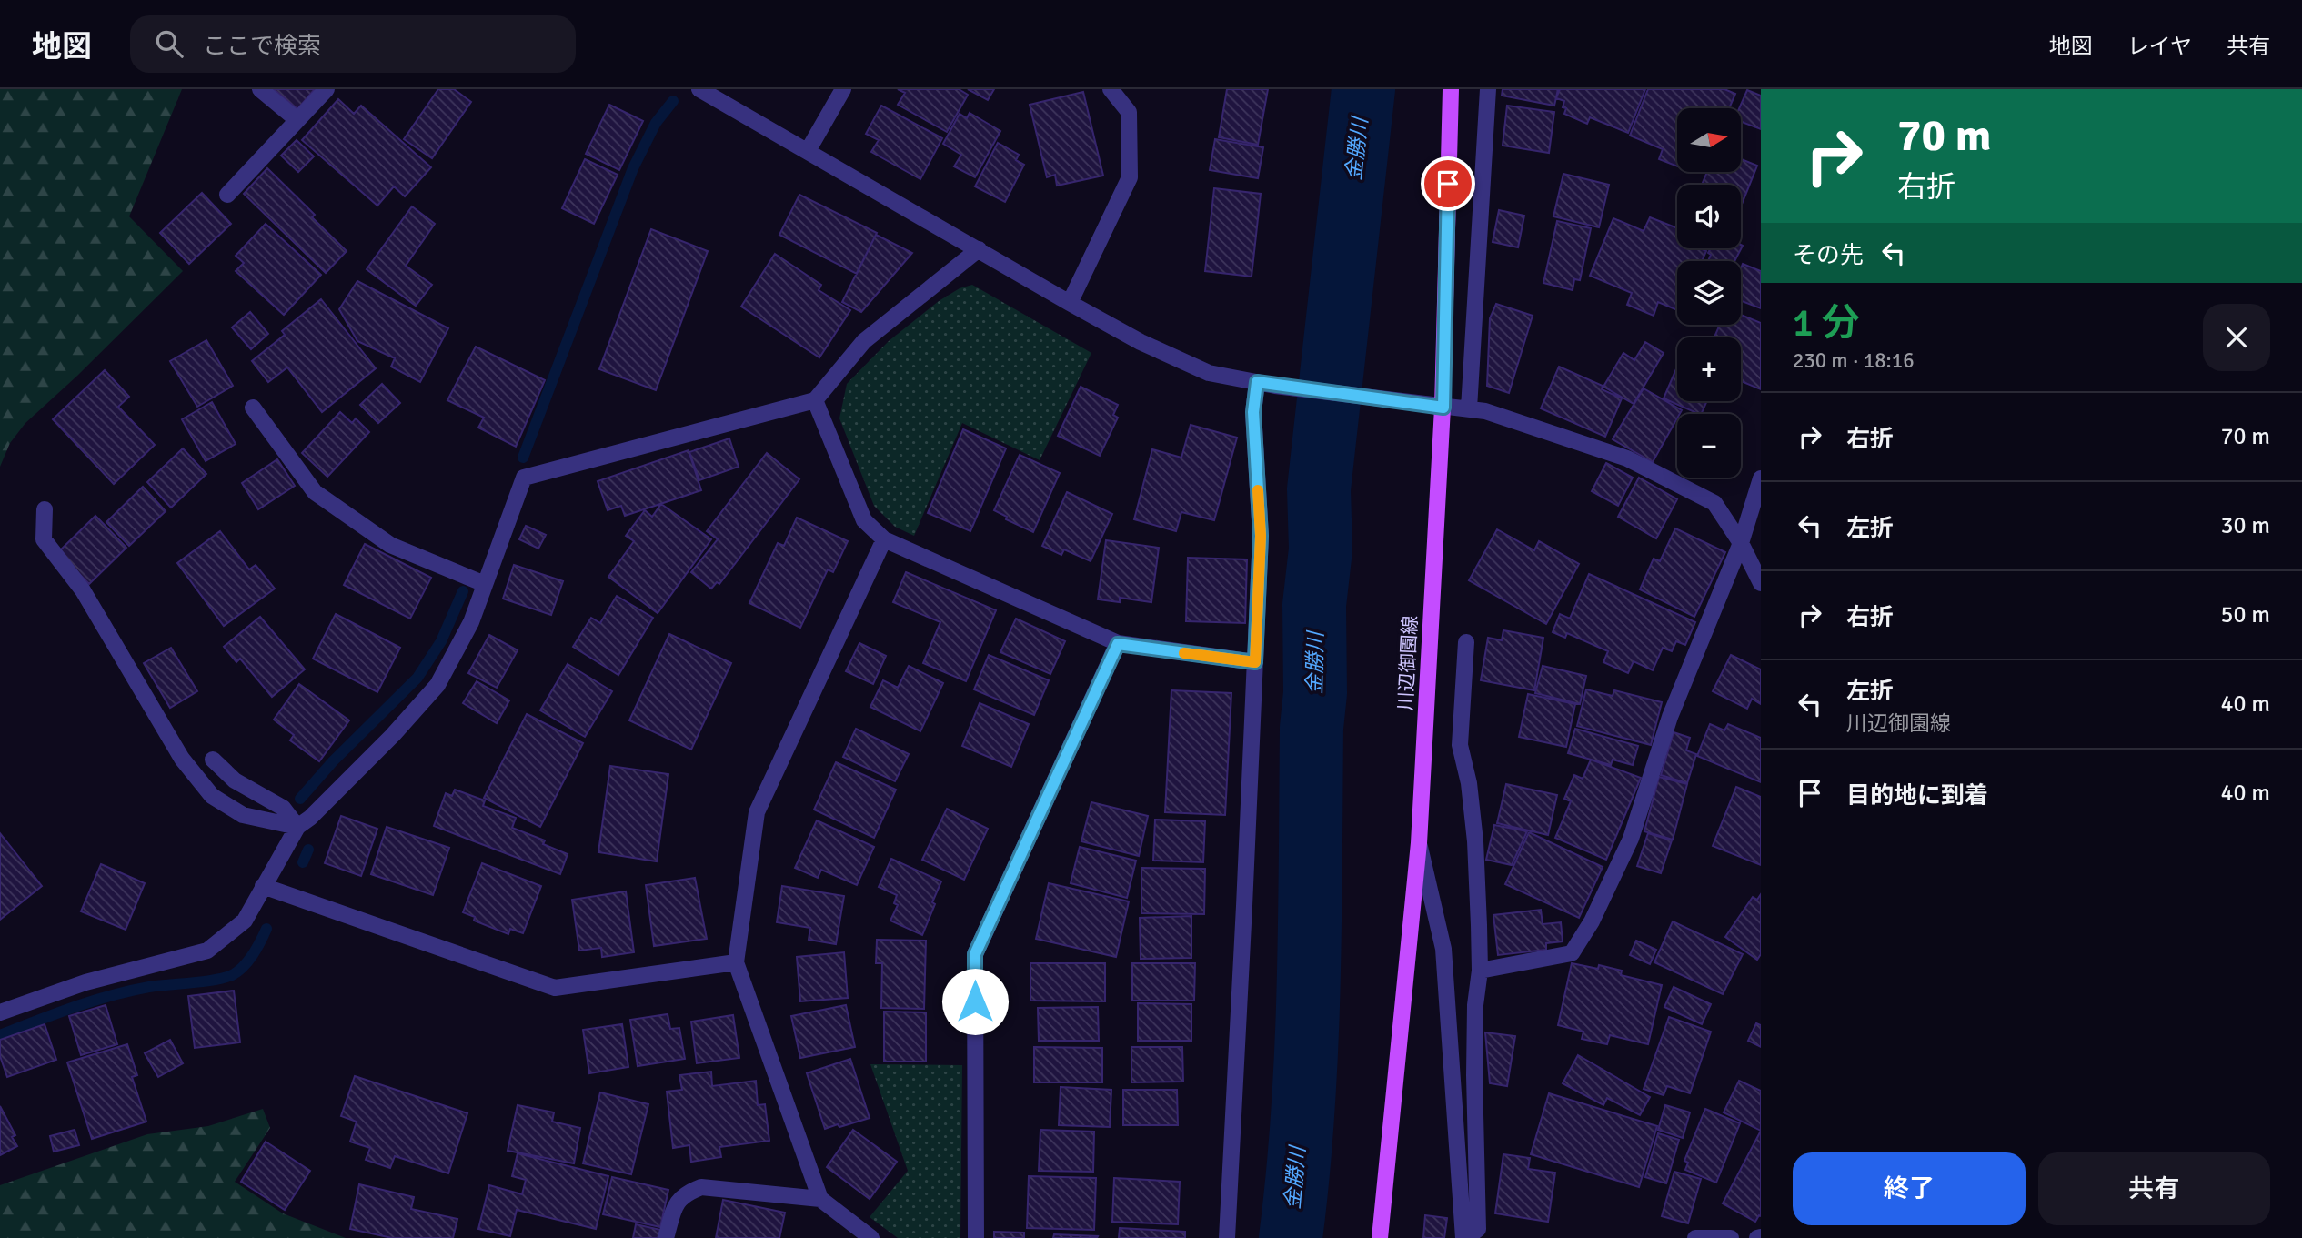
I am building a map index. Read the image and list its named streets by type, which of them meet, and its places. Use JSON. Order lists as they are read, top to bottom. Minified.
{"streets":{"main road":["川辺御園線"]},"water":["金勝川"],"north":"right","page":{"header":"地図","search":"ここで検索","nav":["地図","レイヤ","共有"],"turn":["70 m","右折"],"map_buttons":["+","−"],"then":"その先","heading":["1 分","230 m · 18:16"],"list":[{"name":"右折","value":"70 m"},{"name":"左折","value":"30 m"},{"name":"右折","value":"50 m"},{"name":"左折","note":"川辺御園線","value":"40 m"},{"name":"目的地に到着","value":"40 m"}],"buttons":["終了","共有"]}}
